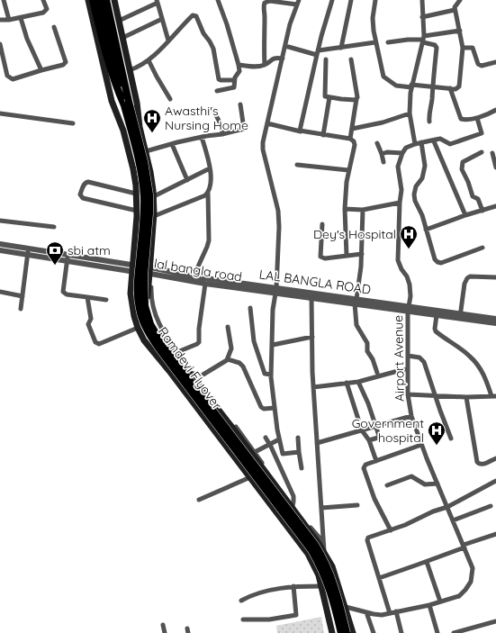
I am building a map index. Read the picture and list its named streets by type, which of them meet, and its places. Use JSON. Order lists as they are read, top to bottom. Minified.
{"streets":{"highway":["Ramdevi Flyover"],"street":["lal bangla road","LAL BANGLA ROAD","Airport Avenue"]},"crossings":[["lal bangla road","LAL BANGLA ROAD"],["lal bangla road","Airport Avenue"]],"places":{"hospital":["Awasthi's Nursing Home","Dey's Hospital","Government hospital"],"bank":["sbi atm"]}}
